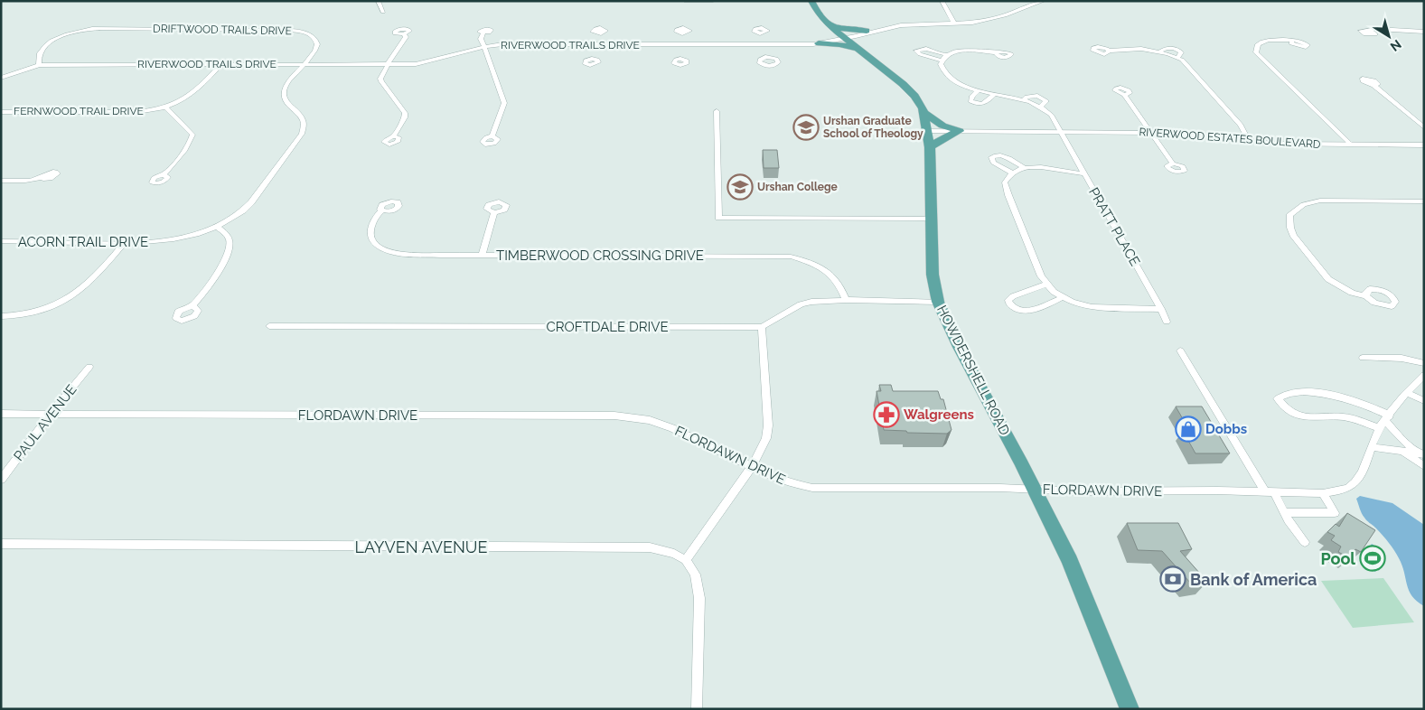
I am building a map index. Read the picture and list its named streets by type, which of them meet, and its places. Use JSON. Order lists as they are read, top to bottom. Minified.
{"streets":{"main road":["HOWDERSHELL ROAD"],"street":["DRIFTWOOD TRAILS DRIVE","RIVERWOOD TRAILS DRIVE","FERNWOOD TRAIL DRIVE","RIVERWOOD ESTATES BOULEVARD","PRATT PLACE","ACORN TRAIL DRIVE","TIMBERWOOD CROSSING DRIVE","CROFTDALE DRIVE","FLORDAWN DRIVE","PAUL AVENUE","LAYVEN AVENUE"]},"crossings":[["DRIFTWOOD TRAILS DRIVE","RIVERWOOD TRAILS DRIVE"],["DRIFTWOOD TRAILS DRIVE","ACORN TRAIL DRIVE"],["RIVERWOOD TRAILS DRIVE","FERNWOOD TRAIL DRIVE"],["RIVERWOOD TRAILS DRIVE","HOWDERSHELL ROAD"],["RIVERWOOD ESTATES BOULEVARD","PRATT PLACE"],["RIVERWOOD ESTATES BOULEVARD","HOWDERSHELL ROAD"],["HOWDERSHELL ROAD","FLORDAWN DRIVE"],["FLORDAWN DRIVE","PAUL AVENUE"]],"places":{"school or university":["Urshan Graduate School of Theology","Urshan College"],"pharmacy":["Walgreens"],"shop":["Dobbs"],"sports":["Pool"],"bank":["Bank of America"]},"north":"bottom right"}
